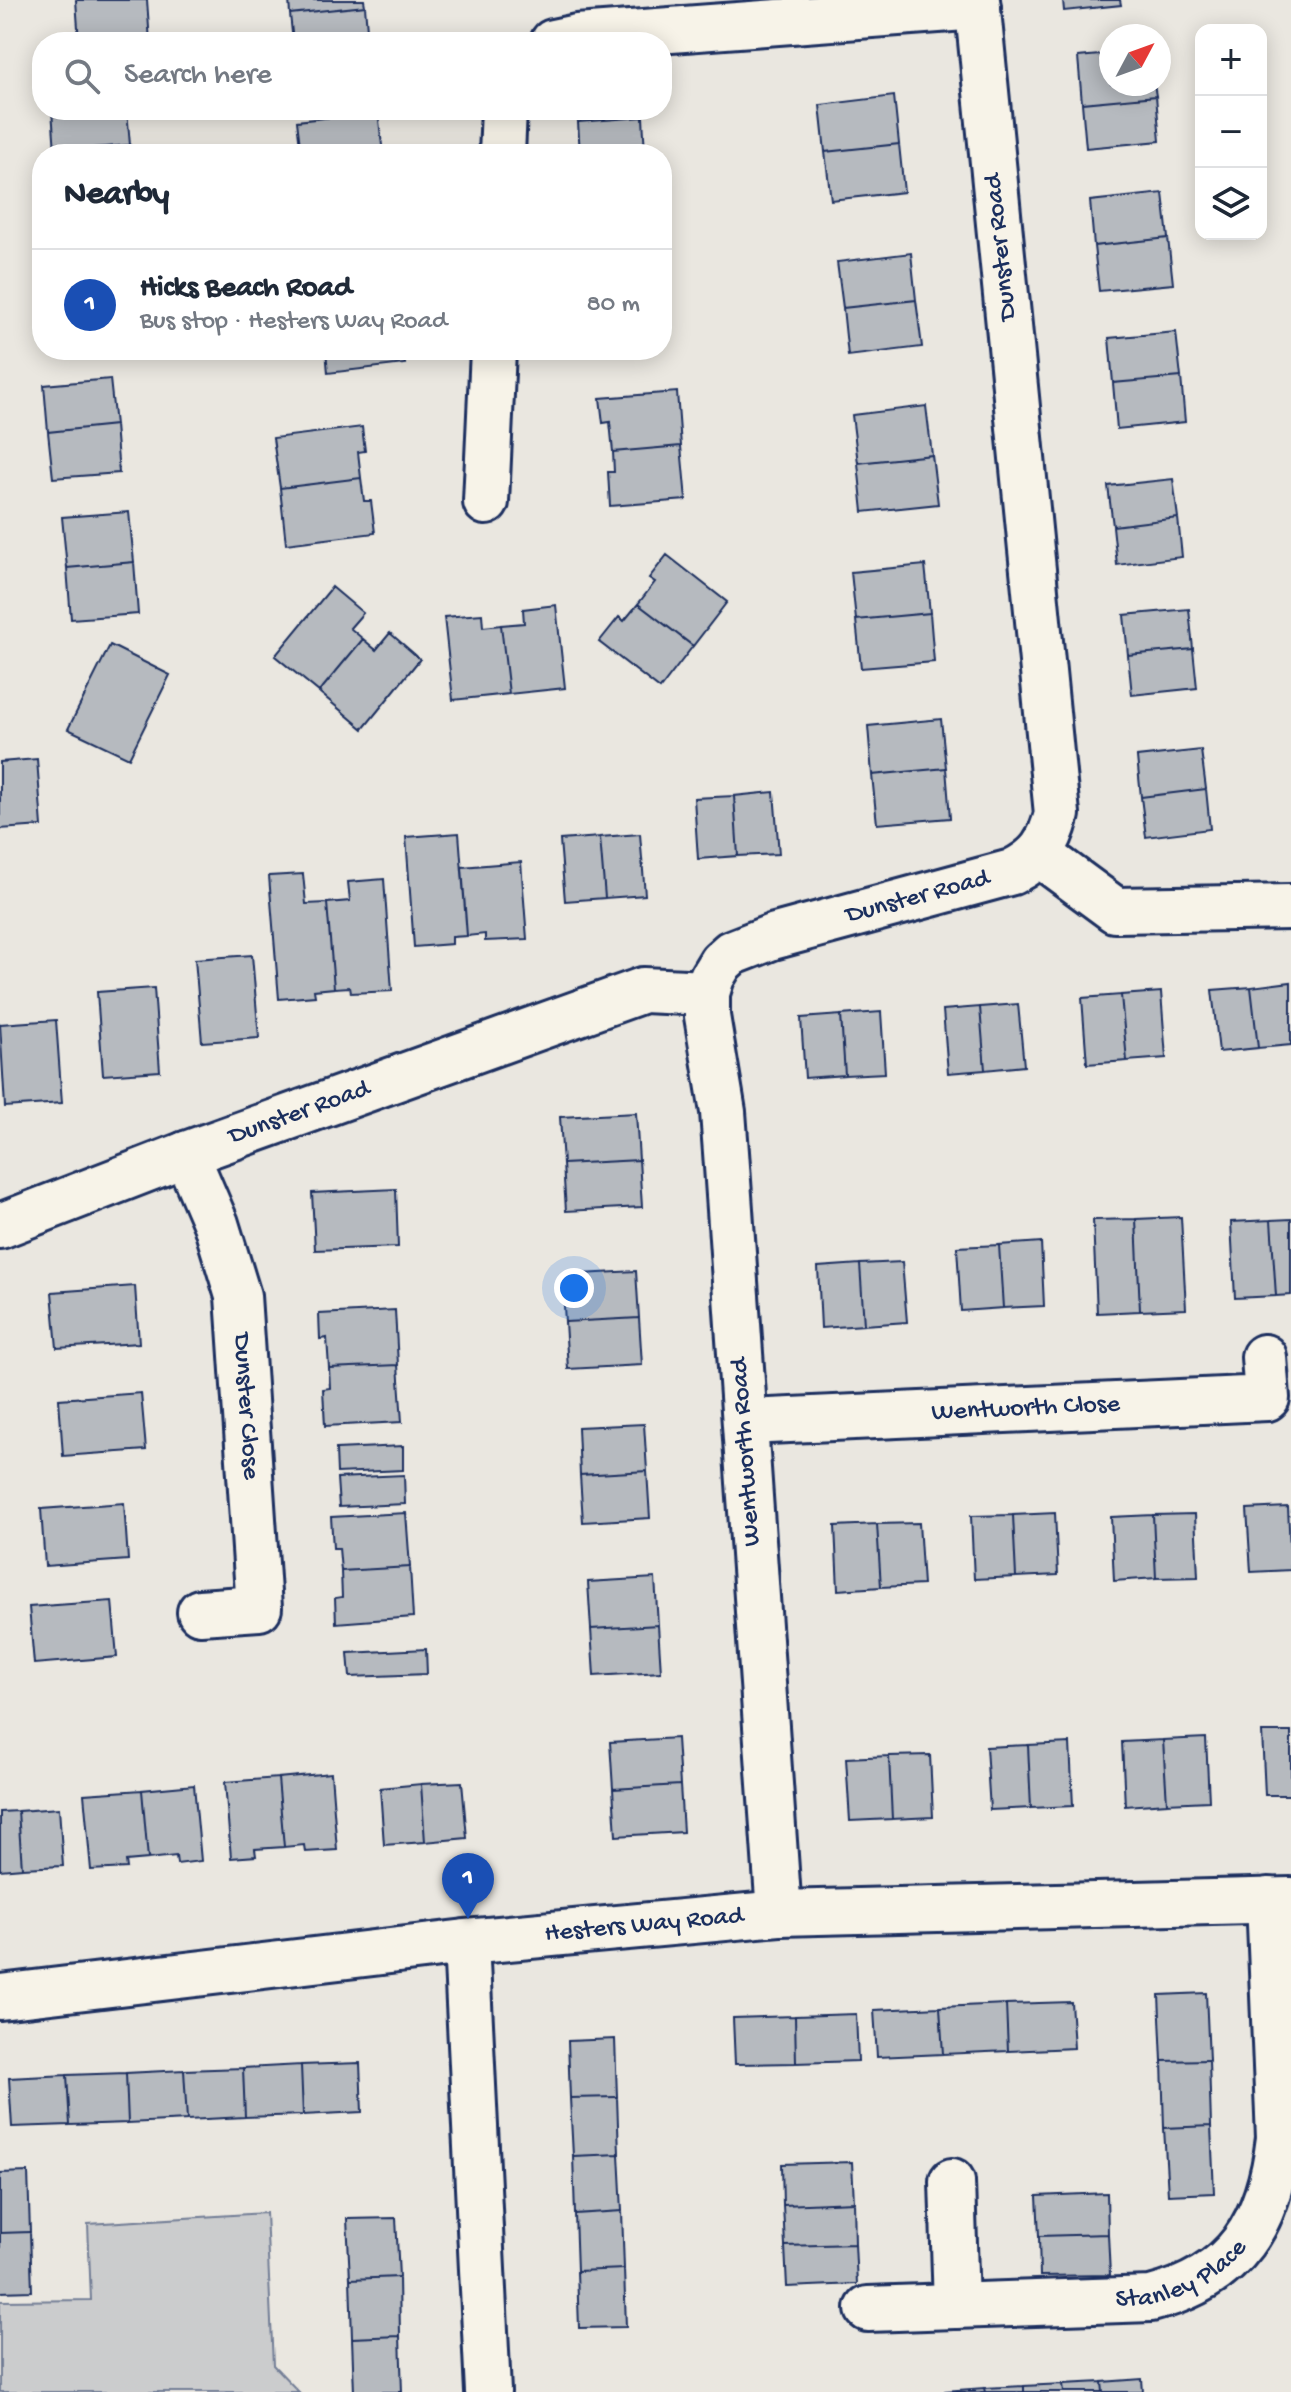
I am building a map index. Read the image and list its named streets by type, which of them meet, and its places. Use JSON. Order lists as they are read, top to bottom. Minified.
{"streets":{"street":["Dunster Road","Dunster Close","Wentworth Close","Wentworth Road","Hesters Way Road","Stanley Place"]},"crossings":[["Dunster Road","Dunster Close"],["Dunster Road","Wentworth Road"],["Wentworth Close","Wentworth Road"],["Wentworth Road","Hesters Way Road"],["Hesters Way Road","Stanley Place"]],"north":"top right","page":{"map_buttons":["+","−"],"search":"Search here","heading":"Nearby","list":[{"mark":"1","name":"Hicks Beach Road","note":"Bus stop · Hesters Way Road","value":"80 m"}],"pins":"1"}}
